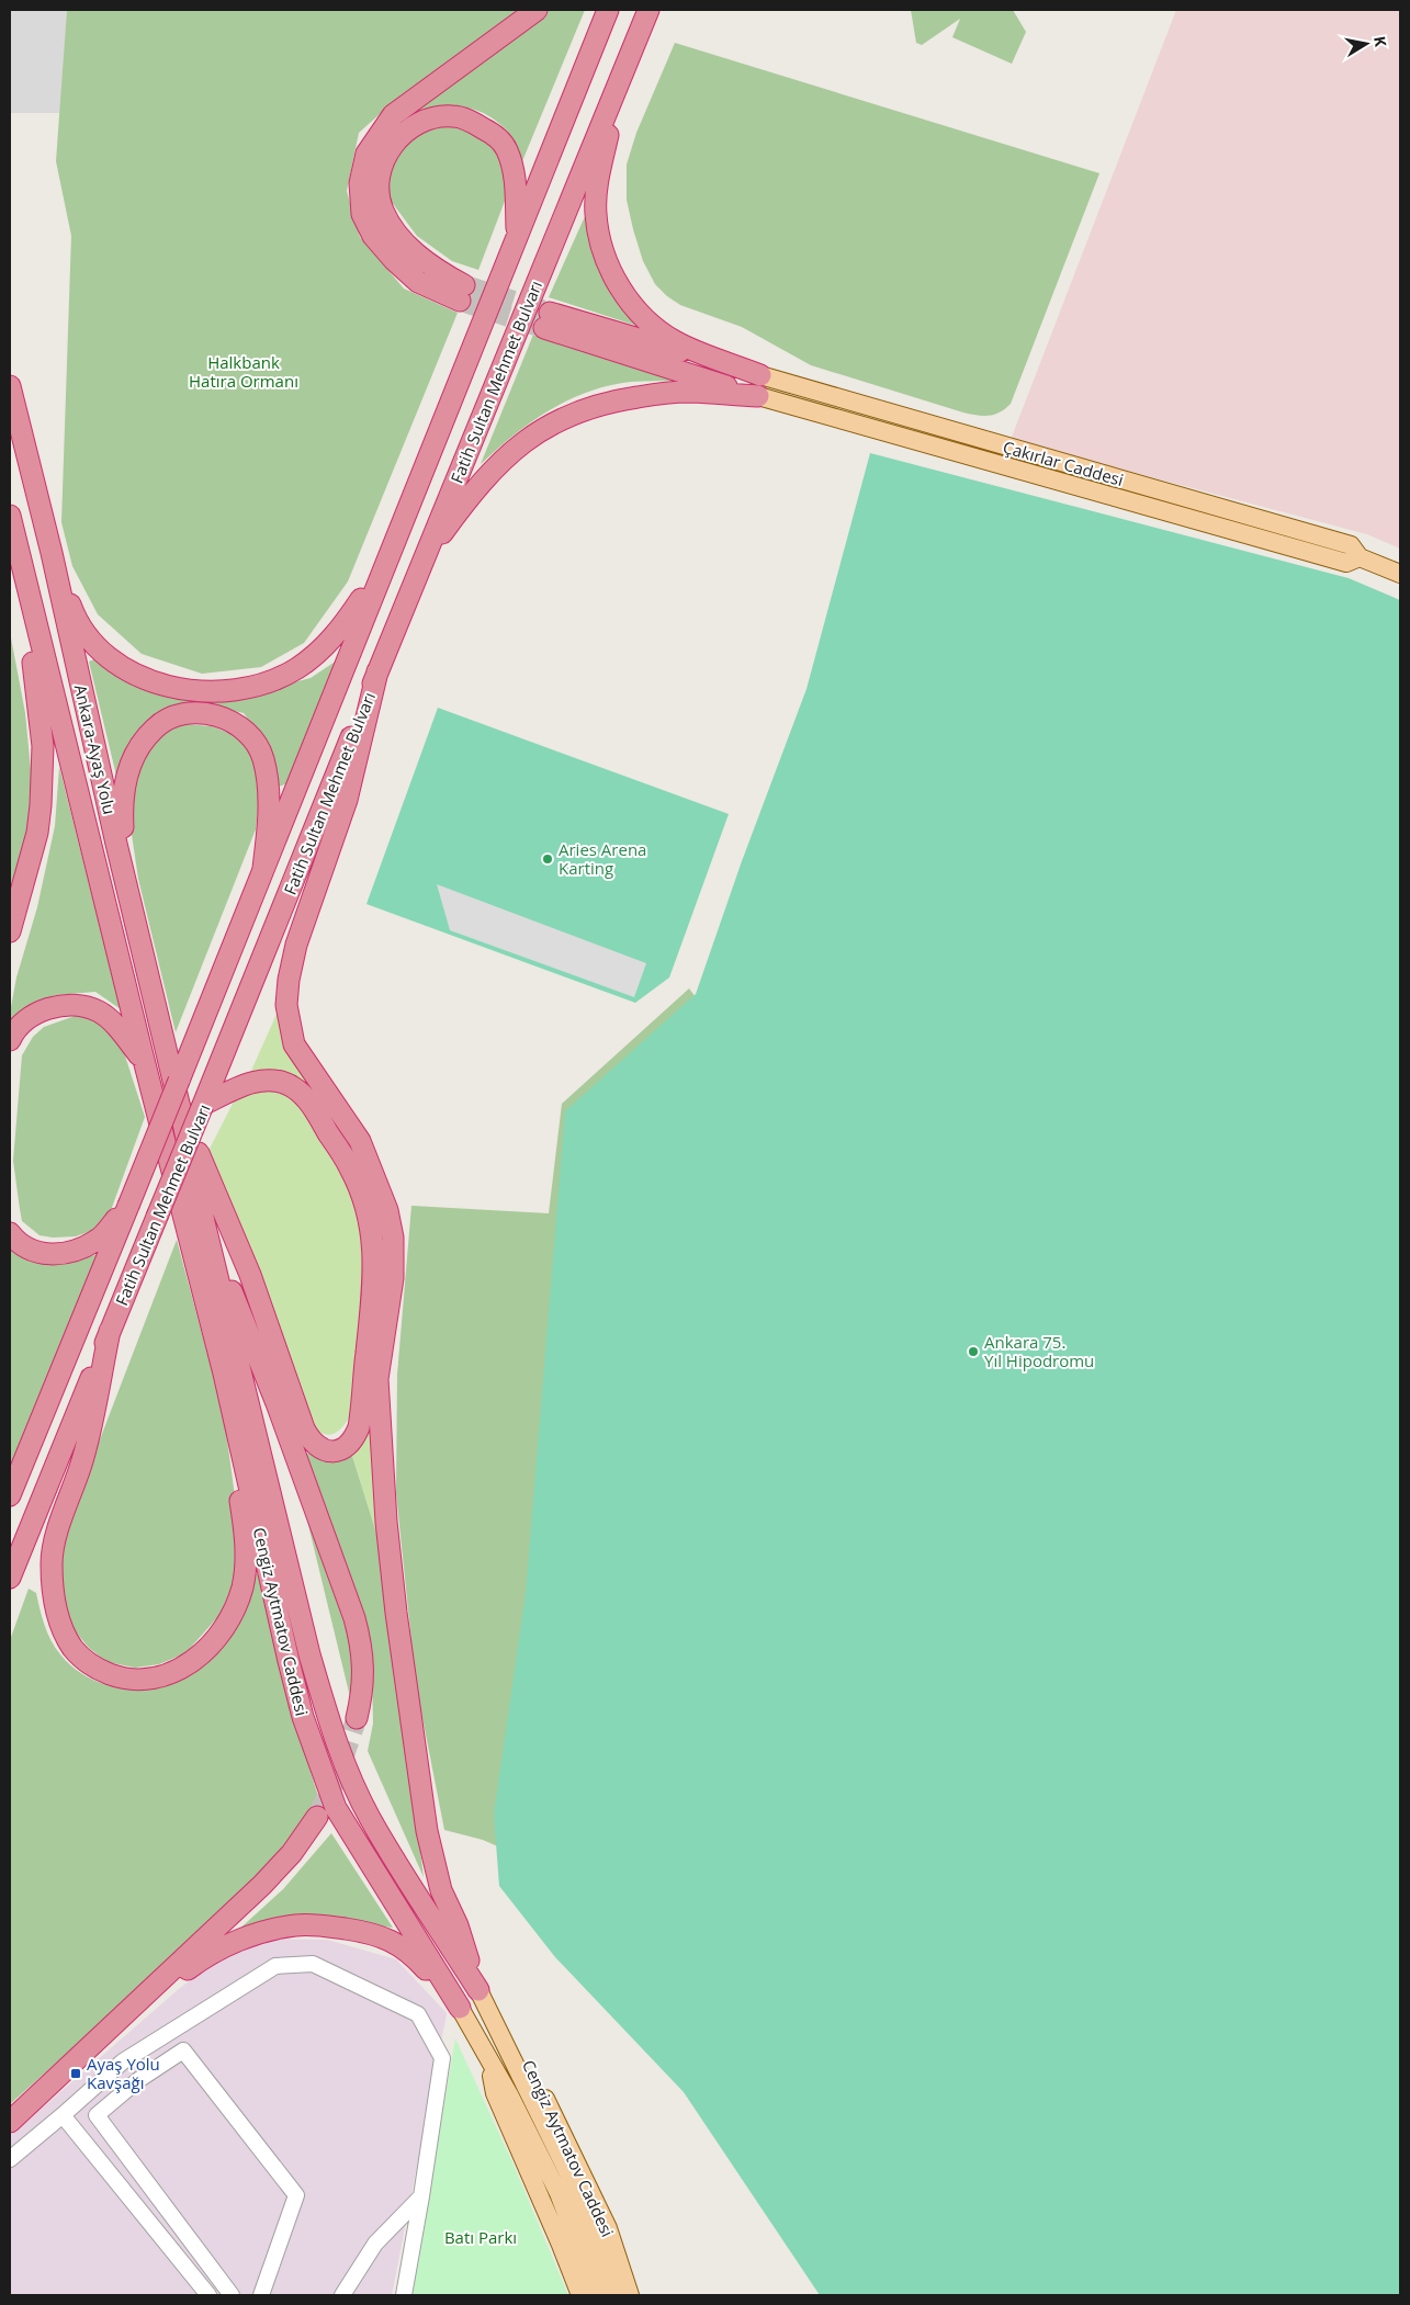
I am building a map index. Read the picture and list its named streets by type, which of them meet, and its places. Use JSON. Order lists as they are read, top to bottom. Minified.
{"streets":{"highway":["Fatih Sultan Mehmet Bulvarı","Ankara-Ayaş Yolu","Cengiz Aytmatov Caddesi"],"main road":["Çakırlar Caddesi"]},"crossings":[["Ankara-Ayaş Yolu","Cengiz Aytmatov Caddesi"]],"parks":["Halkbank Hatıra Ormanı","Batı Parkı"],"places":{"other":["Aries Arena Karting","Ankara 75. Yıl Hipodromu"],"transit":["Ayaş Yolu Kavşağı"]},"north":"right"}
